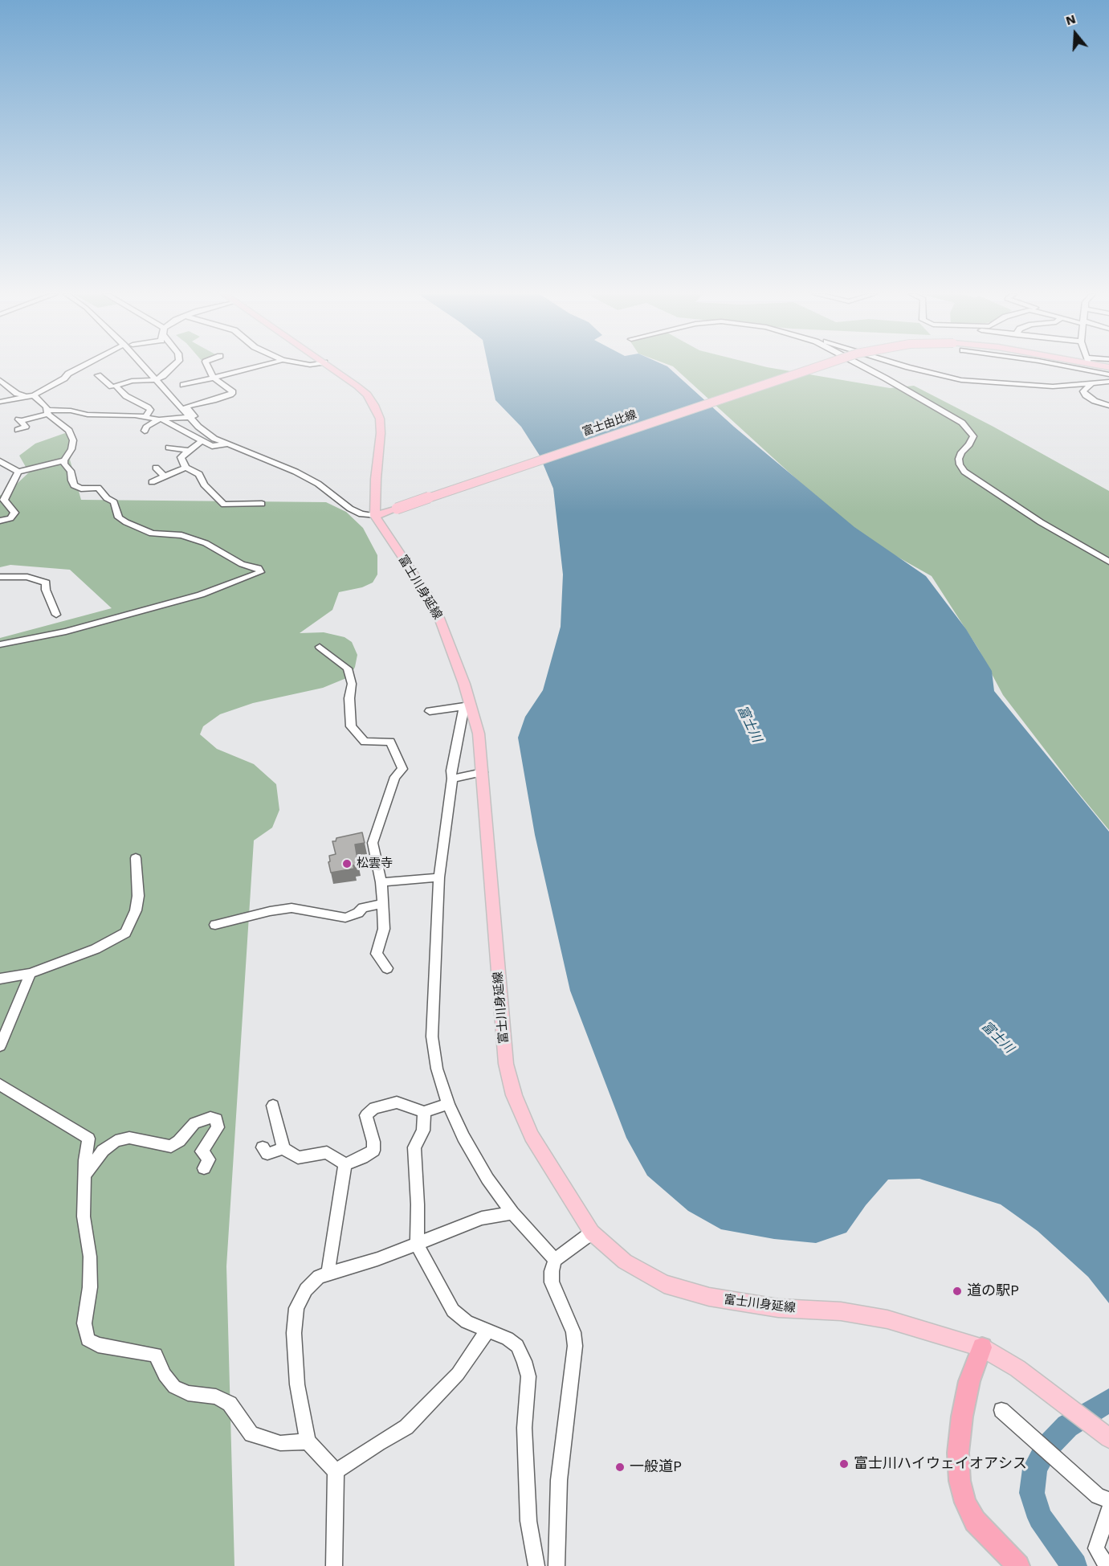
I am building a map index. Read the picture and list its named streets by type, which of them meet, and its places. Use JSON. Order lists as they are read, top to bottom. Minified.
{"streets":{"main road":["富士由比線","富士川身延線"]},"crossings":[["富士由比線","富士川身延線"]],"water":["富士川"],"places":["松雲寺","道の駅P","富士川ハイウェイオアシス","一般道P"],"north":"top"}
